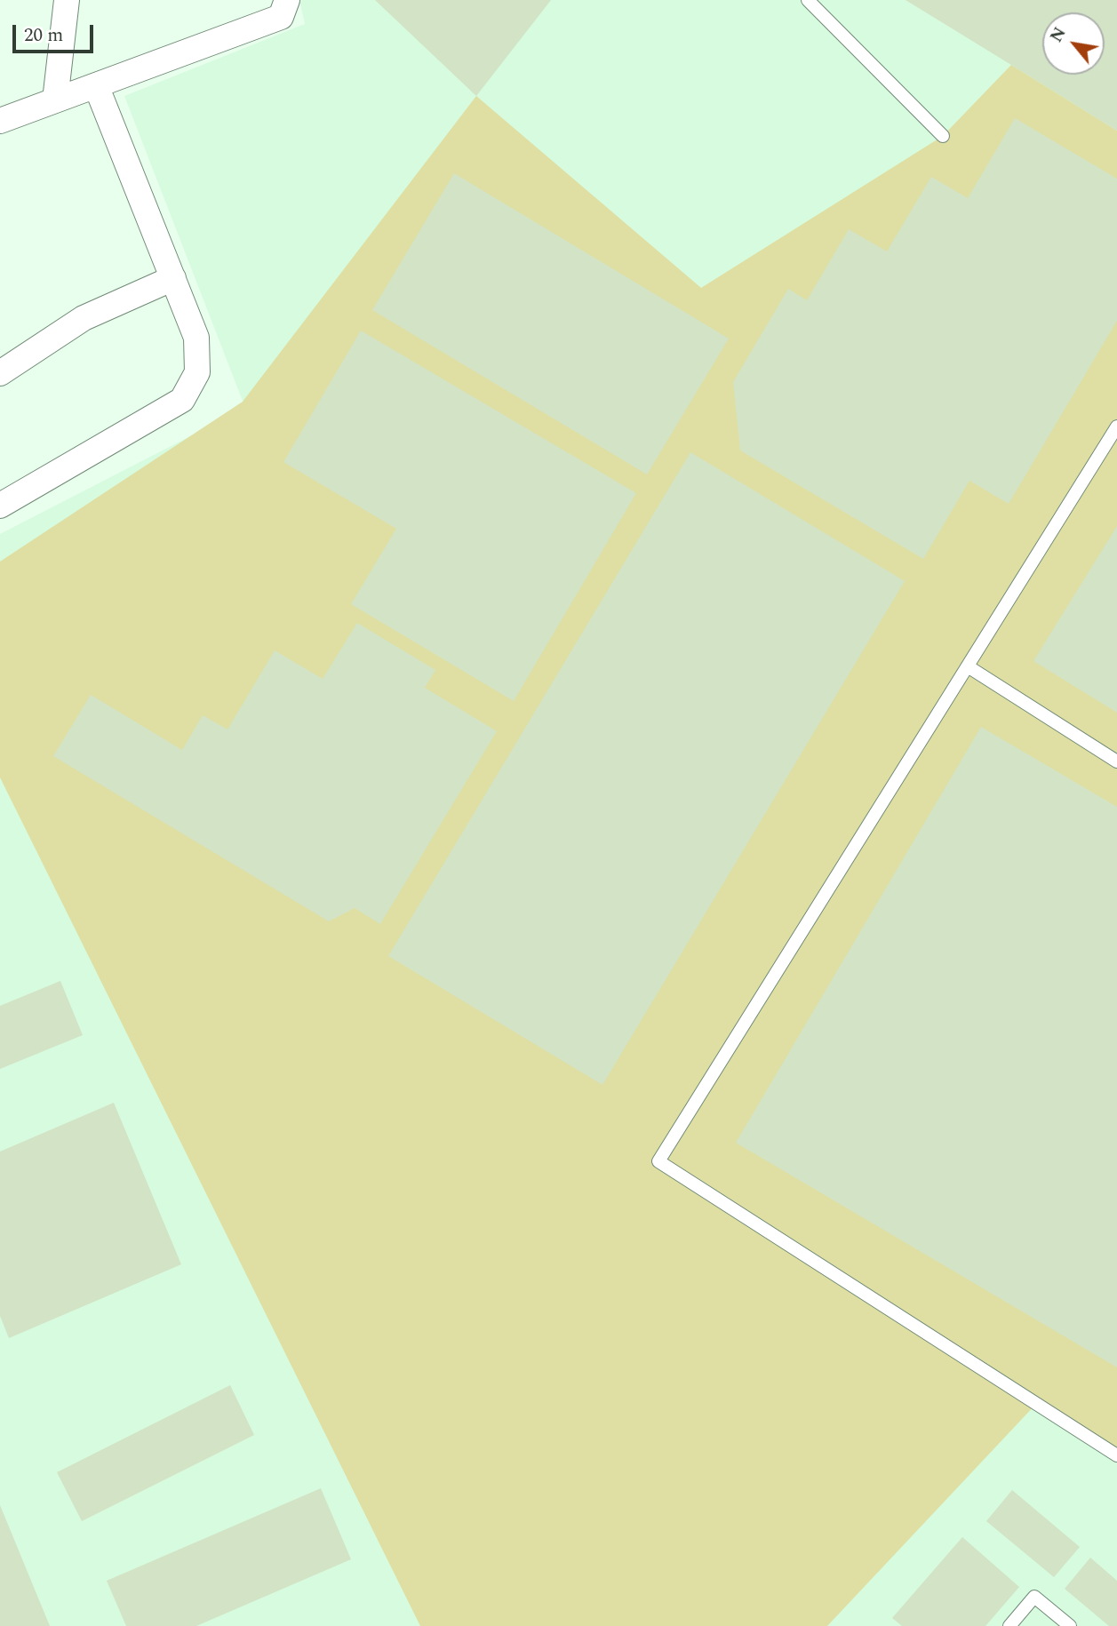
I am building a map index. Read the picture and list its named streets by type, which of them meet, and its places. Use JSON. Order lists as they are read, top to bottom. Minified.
{"scale_bar":"20 m","north":"top left"}
